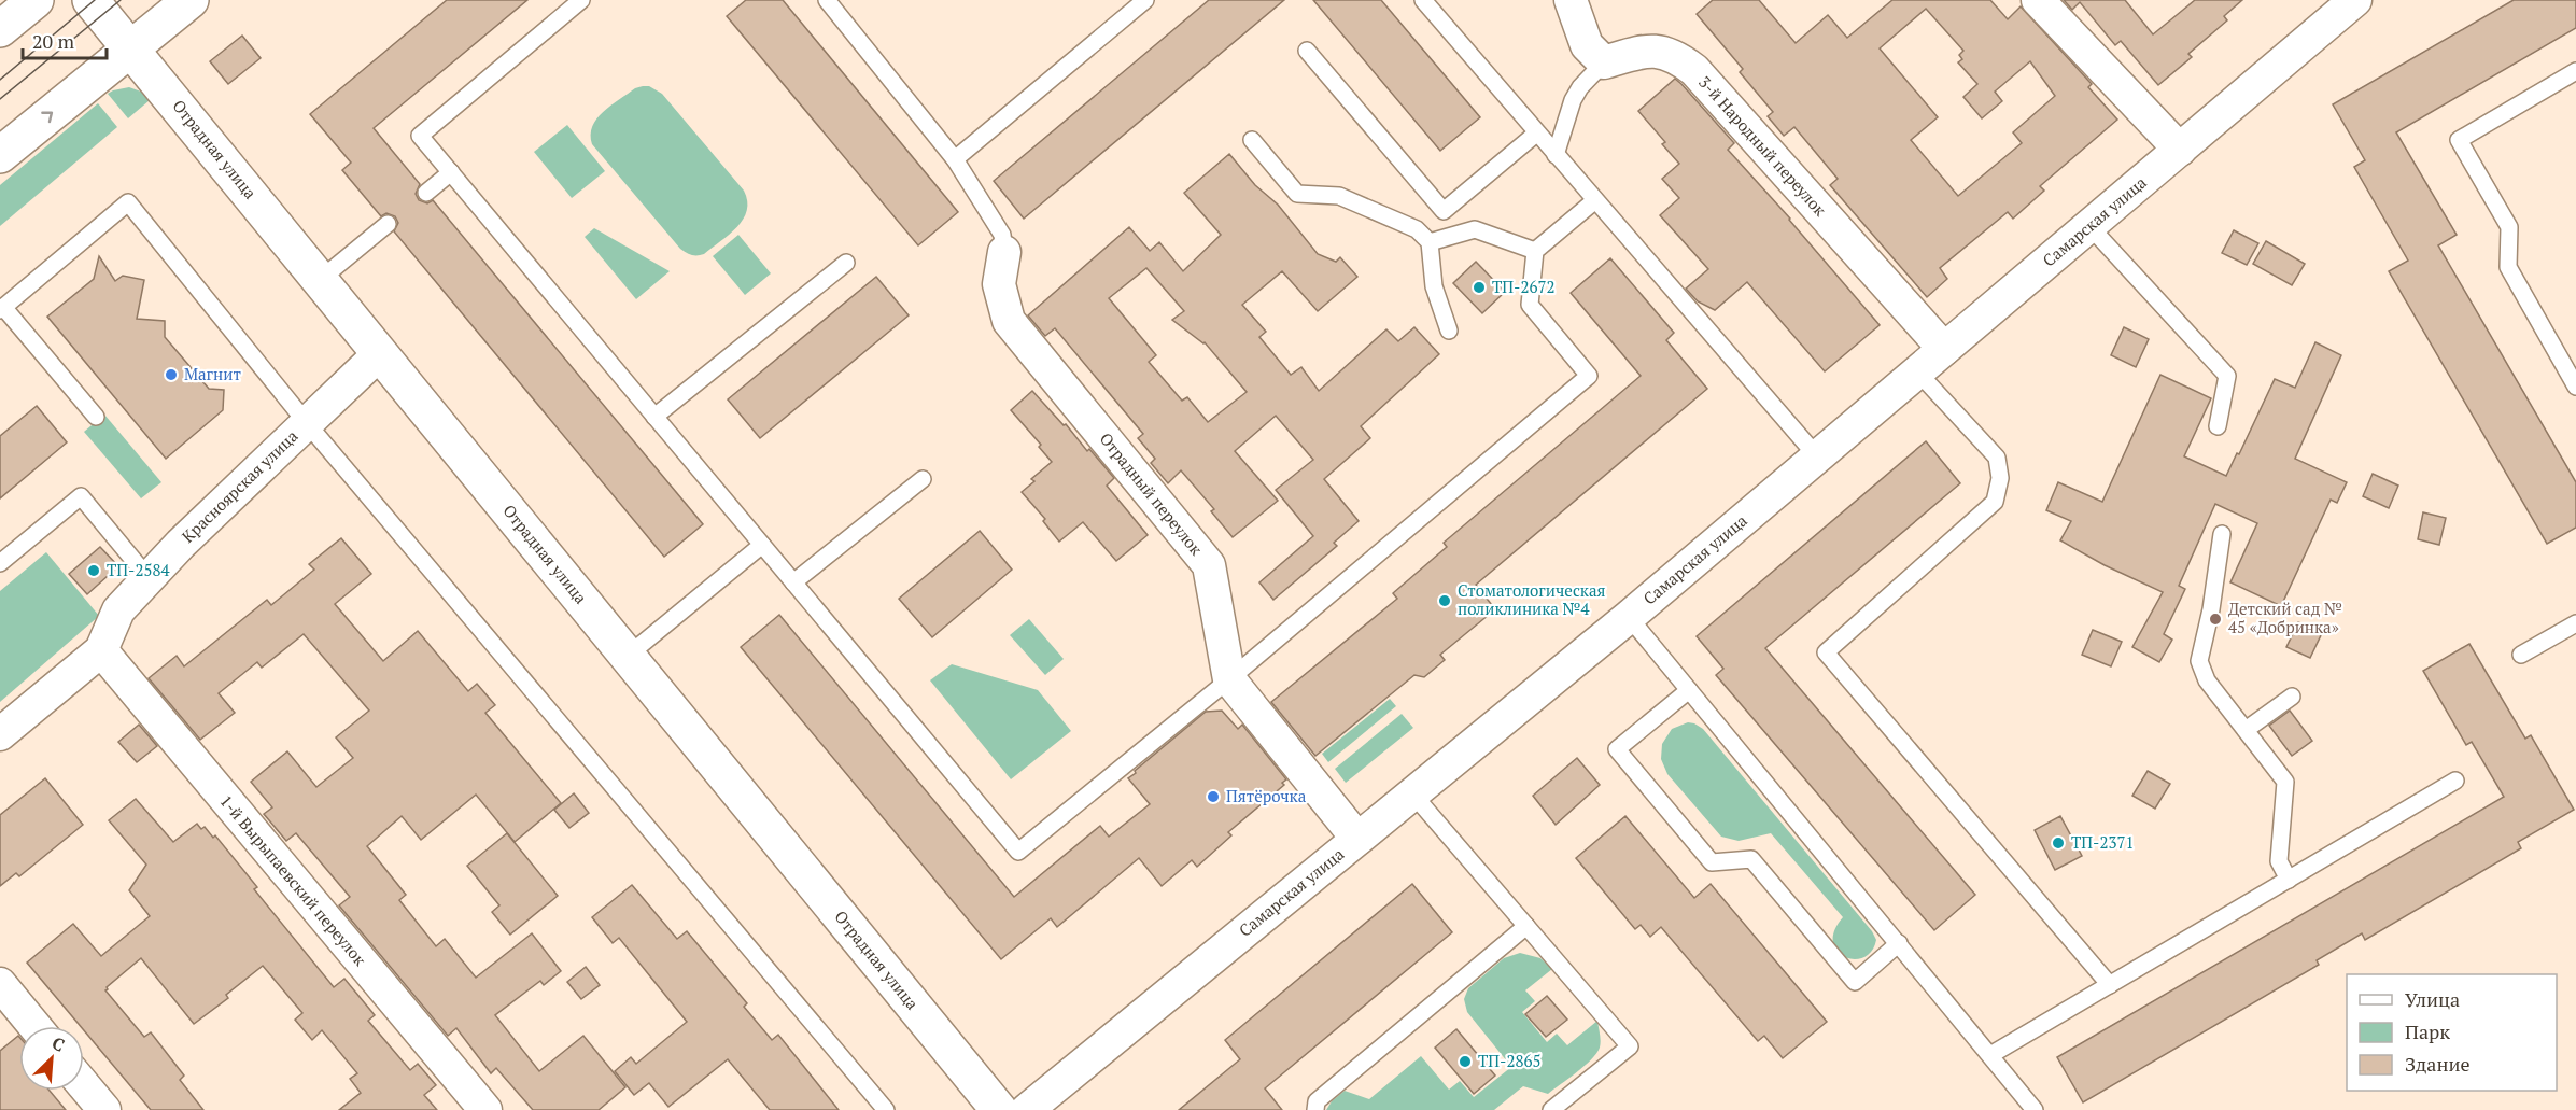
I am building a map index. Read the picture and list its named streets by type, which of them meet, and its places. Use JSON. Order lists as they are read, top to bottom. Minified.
{"streets":{"street":["3-й Народный переулок","Отрадная улица","Самарская улица","Красноярская улица","Отрадный переулок","1-й Вырыпаевский переулок"]},"crossings":[["3-й Народный переулок","Самарская улица"],["Отрадная улица","Красноярская улица"],["Самарская улица","Отрадный переулок"],["Красноярская улица","1-й Вырыпаевский переулок"]],"places":["ТП-2672","Магнит","ТП-2584","Стоматологическая поликлиника №4","Детский сад № 45 «Добринка»","Пятёрочка","ТП-2371","ТП-2865"],"legend":["Улица","Парк","Здание"],"scale_bar":"20 m","north":"top right"}
